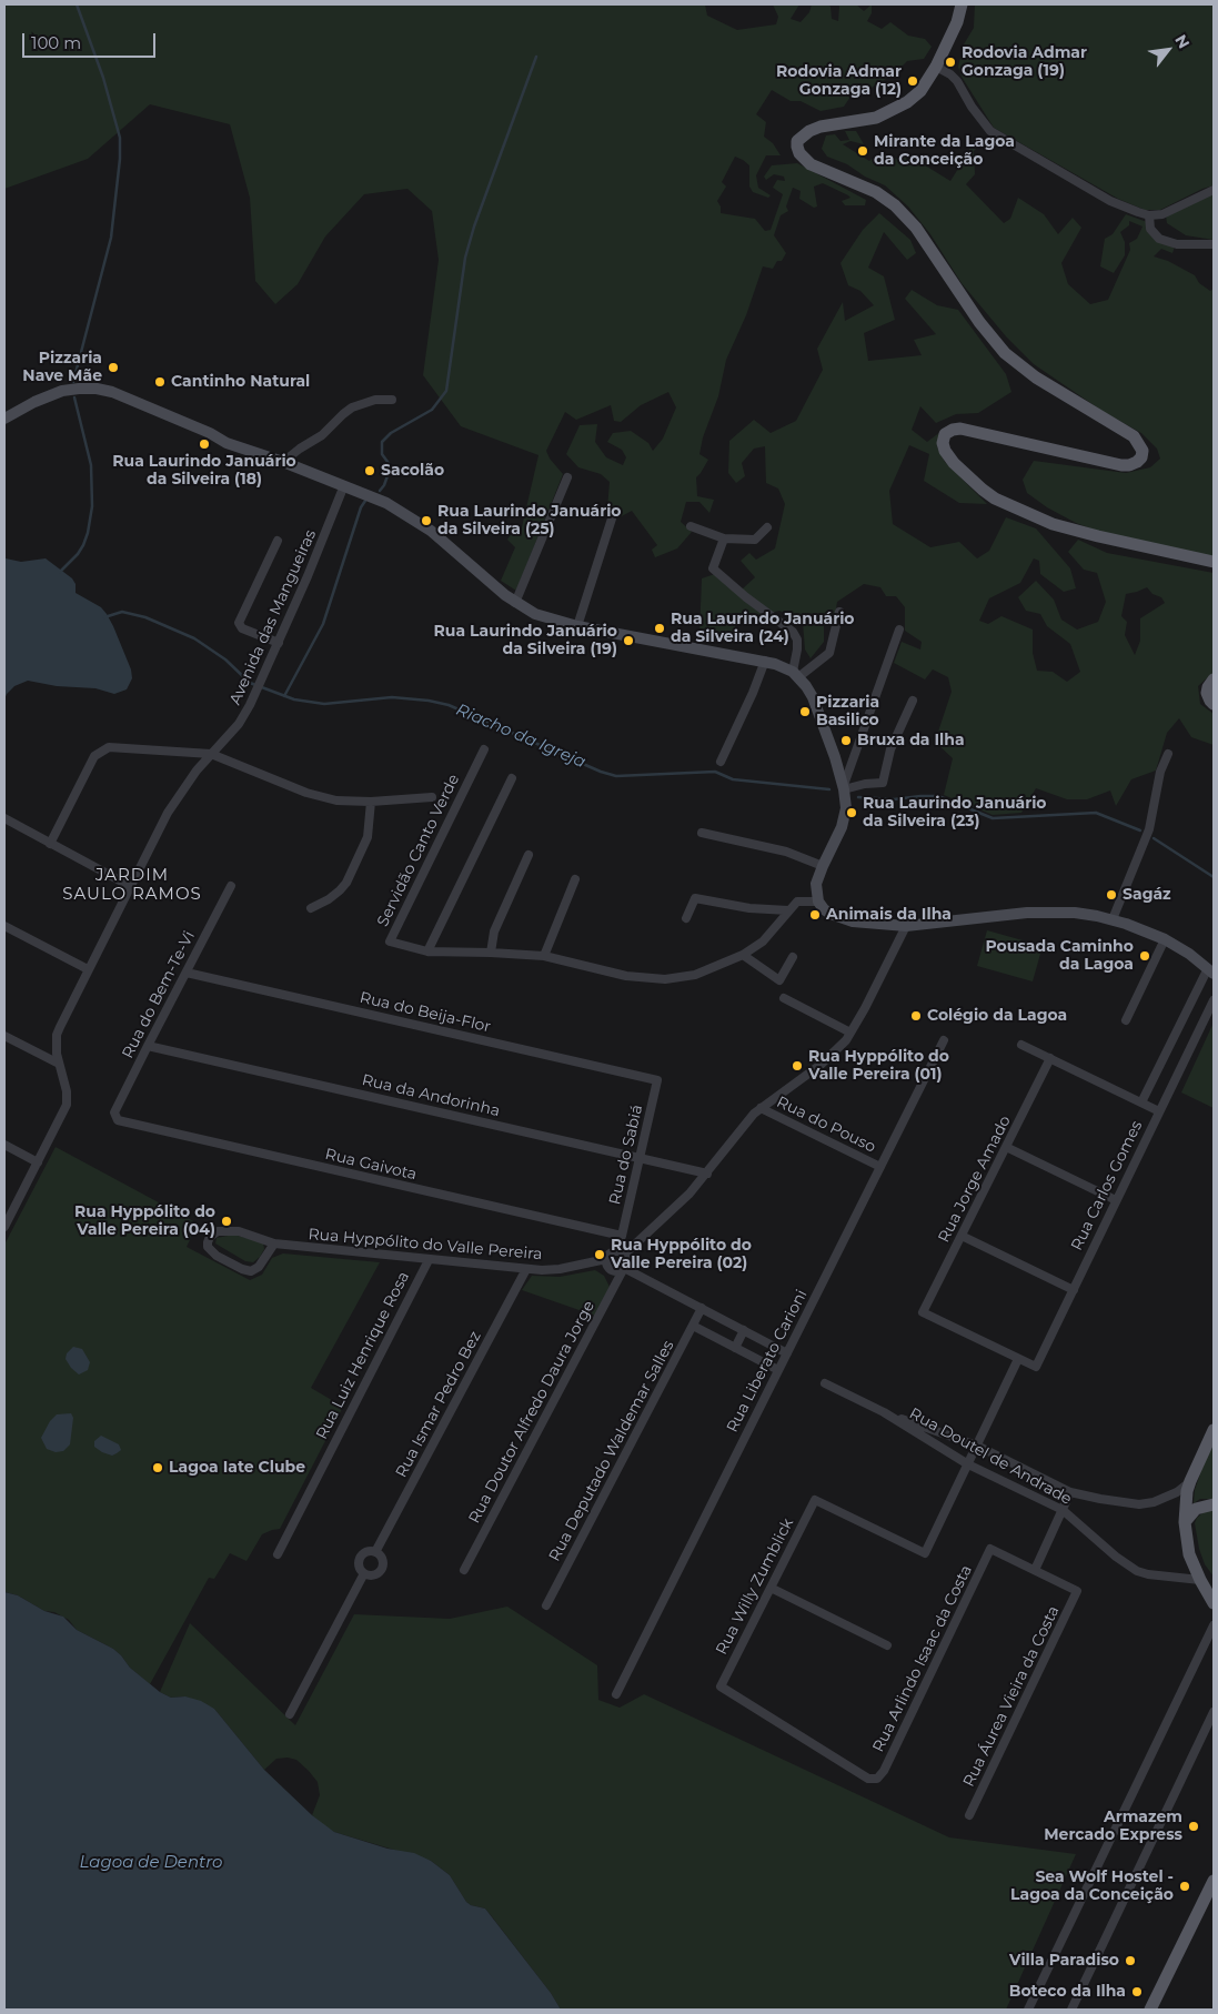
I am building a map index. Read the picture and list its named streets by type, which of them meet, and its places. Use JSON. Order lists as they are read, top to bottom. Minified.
{"streets":{"street":["Avenida das Mangueiras","Servidão Canto Verde","Rua do Bem-Te-Vi","Rua do Beija-Flor","Rua da Andorinha","Rua do Pouso","Rua do Sabiá","Rua Gaivota","Rua Jorge Amado","Rua Carlos Gomes","Rua Hyppólito do Valle Pereira","Rua Luiz Henrique Rosa","Rua Liberato Carioni","Rua Ismar Pedro Bez","Rua Doutor Alfredo Daura Jorge","Rua Deputado Waldemar Salles","Rua Doutel de Andrade","Rua Willy Zumblick","Rua Arlindo Isaac da Costa","Rua Áurea Vieira da Costa"]},"crossings":[["Rua do Bem-Te-Vi","Rua do Beija-Flor"],["Rua do Bem-Te-Vi","Rua da Andorinha"],["Rua do Bem-Te-Vi","Rua Gaivota"],["Rua do Beija-Flor","Rua do Sabiá"],["Rua da Andorinha","Rua do Sabiá"],["Rua do Pouso","Rua Liberato Carioni"],["Rua do Sabiá","Rua Gaivota"],["Rua Jorge Amado","Rua Carlos Gomes"],["Rua Hyppólito do Valle Pereira","Rua Luiz Henrique Rosa"],["Rua Hyppólito do Valle Pereira","Rua Ismar Pedro Bez"],["Rua Hyppólito do Valle Pereira","Rua Doutor Alfredo Daura Jorge"],["Rua Doutel de Andrade","Rua Willy Zumblick"],["Rua Willy Zumblick","Rua Arlindo Isaac da Costa"],["Rua Arlindo Isaac da Costa","Rua Áurea Vieira da Costa"]],"districts":["JARDIM SAULO RAMOS"],"water":["Riacho da Igreja","Lagoa de Dentro"],"places":["Rodovia Admar Gonzaga (19)","Rodovia Admar Gonzaga (12)","Mirante da Lagoa da Conceição","Pizzaria Nave Mãe","Cantinho Natural","Rua Laurindo Januário da Silveira (18)","Sacolão","Rua Laurindo Januário da Silveira (25)","Rua Laurindo Januário da Silveira (24)","Rua Laurindo Januário da Silveira (19)","Pizzaria Basilico","Bruxa da Ilha","Rua Laurindo Januário da Silveira (23)","Sagáz","Animais da Ilha","Pousada Caminho da Lagoa","Colégio da Lagoa","Rua Hyppólito do Valle Pereira (01)","Rua Hyppólito do Valle Pereira (04)","Rua Hyppólito do Valle Pereira (02)","Lagoa Iate Clube","Armazem Mercado Express","Sea Wolf Hostel - Lagoa da Conceição","Villa Paradiso","Boteco da Ilha"],"scale_bar":"100 m","north":"top right"}
